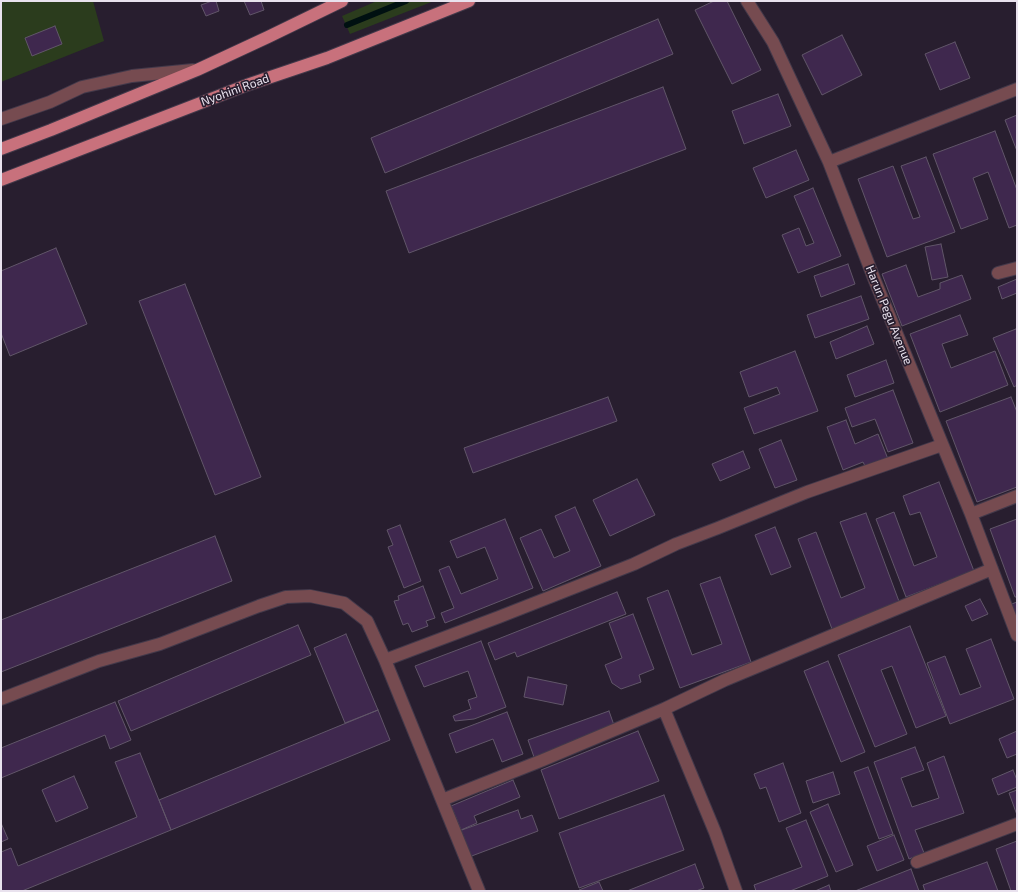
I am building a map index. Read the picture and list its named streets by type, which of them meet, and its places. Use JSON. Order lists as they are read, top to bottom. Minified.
{"streets":{"main road":["Nyohini Road"],"street":["Harun Pegu Avenue"]}}
